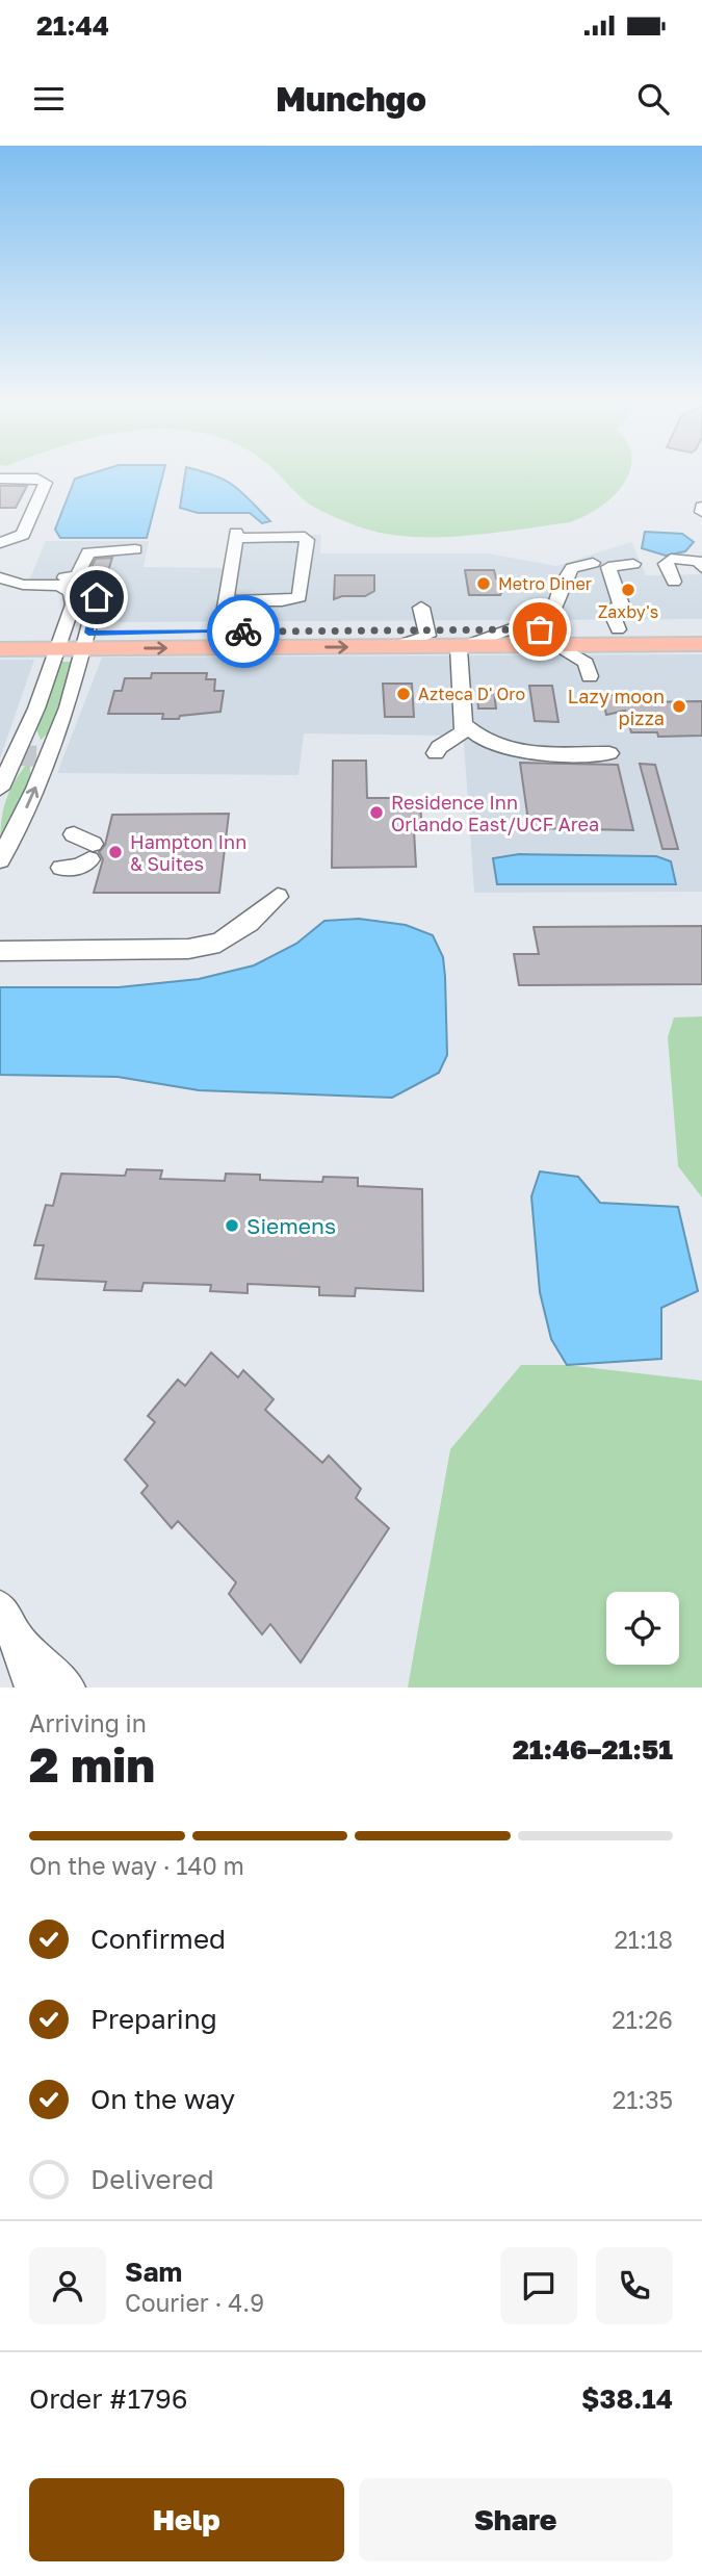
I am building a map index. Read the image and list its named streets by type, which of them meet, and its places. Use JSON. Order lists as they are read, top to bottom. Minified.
{"places":["Metro Diner","Zaxby's","Azteca D' Oro","Lazy moon pizza","Residence Inn Orlando East/UCF Area","Hampton Inn & Suites","Siemens"],"page":{"status":"21:44","header":"Munchgo","heading":["2 min","Arriving in","21:46–21:51"],"panel":["Sam","Courier · 4.9","Order #1796","$38.14"],"bar":"On the way · 140 m","list":[["Confirmed","21:18"],["Preparing","21:26"],["On the way","21:35"],"Delivered"],"buttons":["Help","Share"]}}
